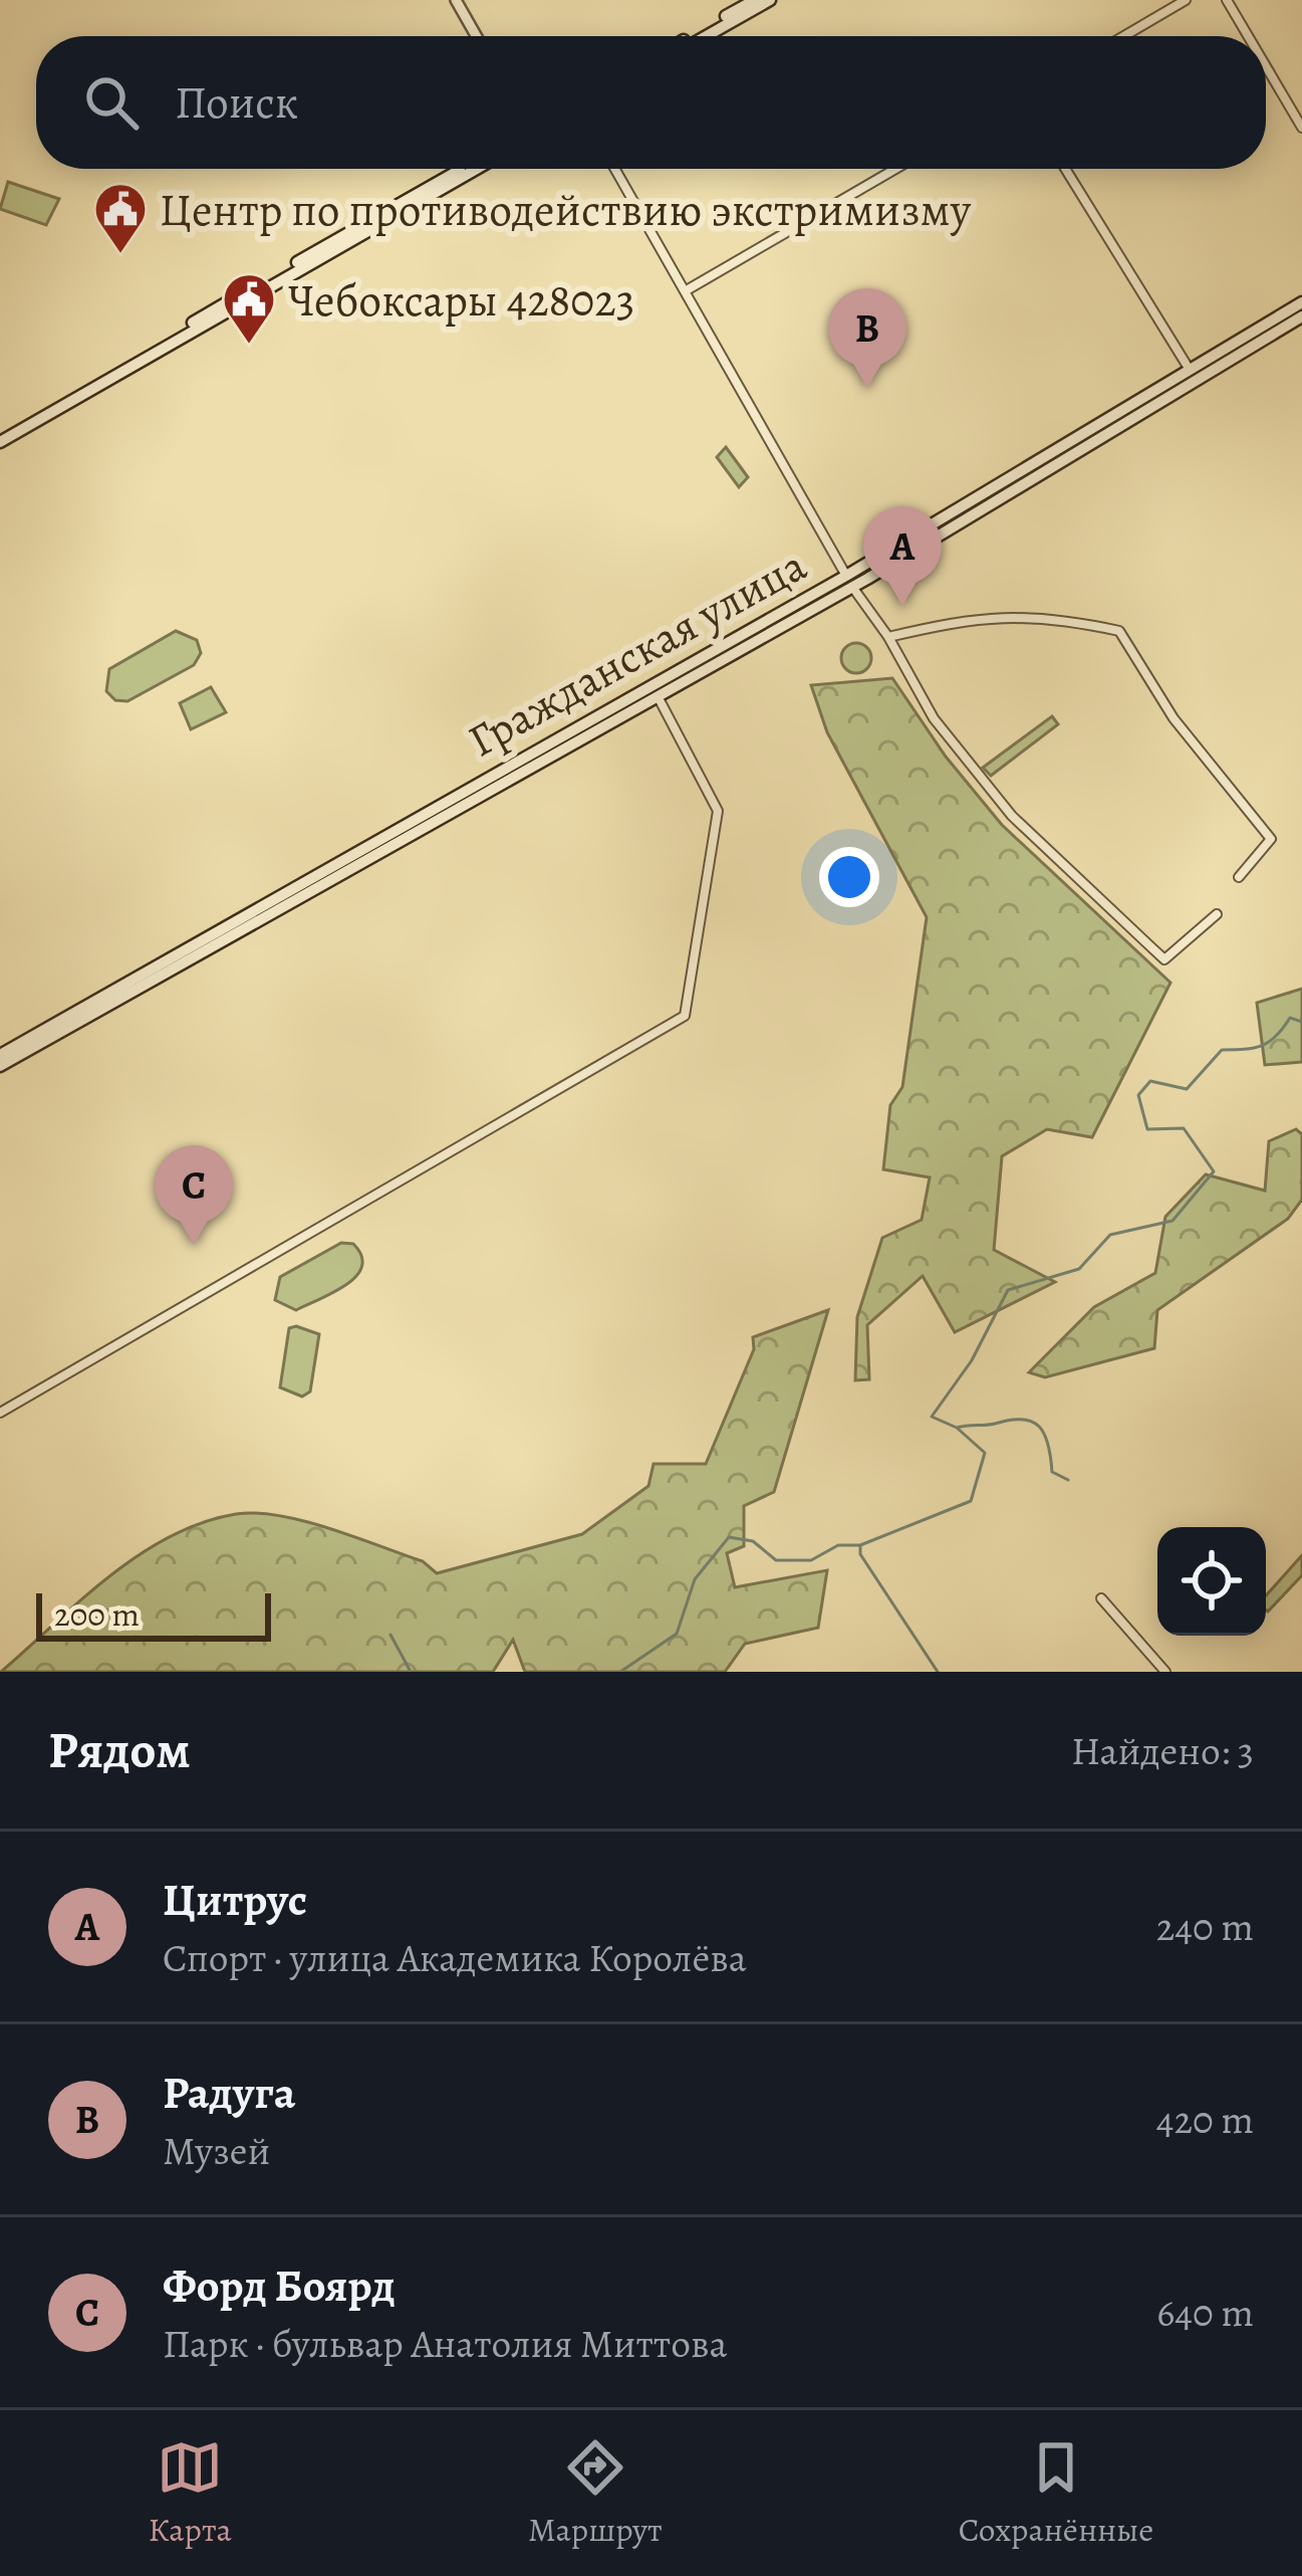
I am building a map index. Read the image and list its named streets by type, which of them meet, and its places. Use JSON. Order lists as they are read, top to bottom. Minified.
{"streets":{"main road":["Гражданская улица"]},"places":{"public building":["Центр по противодействию экстримизму","Чебоксары 428023"]},"scale_bar":"200 m","page":{"search":"Поиск","pins":["B","A","C"],"scale":"200 m","heading":["Рядом","Найдено: 3"],"list":[{"mark":"A","name":"Цитрус","note":"Спорт · улица Академика Королёва","value":"240 m"},{"mark":"B","name":"Радуга","note":"Музей","value":"420 m"},{"mark":"C","name":"Форд Боярд","note":"Парк · бульвар Анатолия Миттова","value":"640 m"}],"nav":["Карта","Маршрут","Сохранённые"]}}
